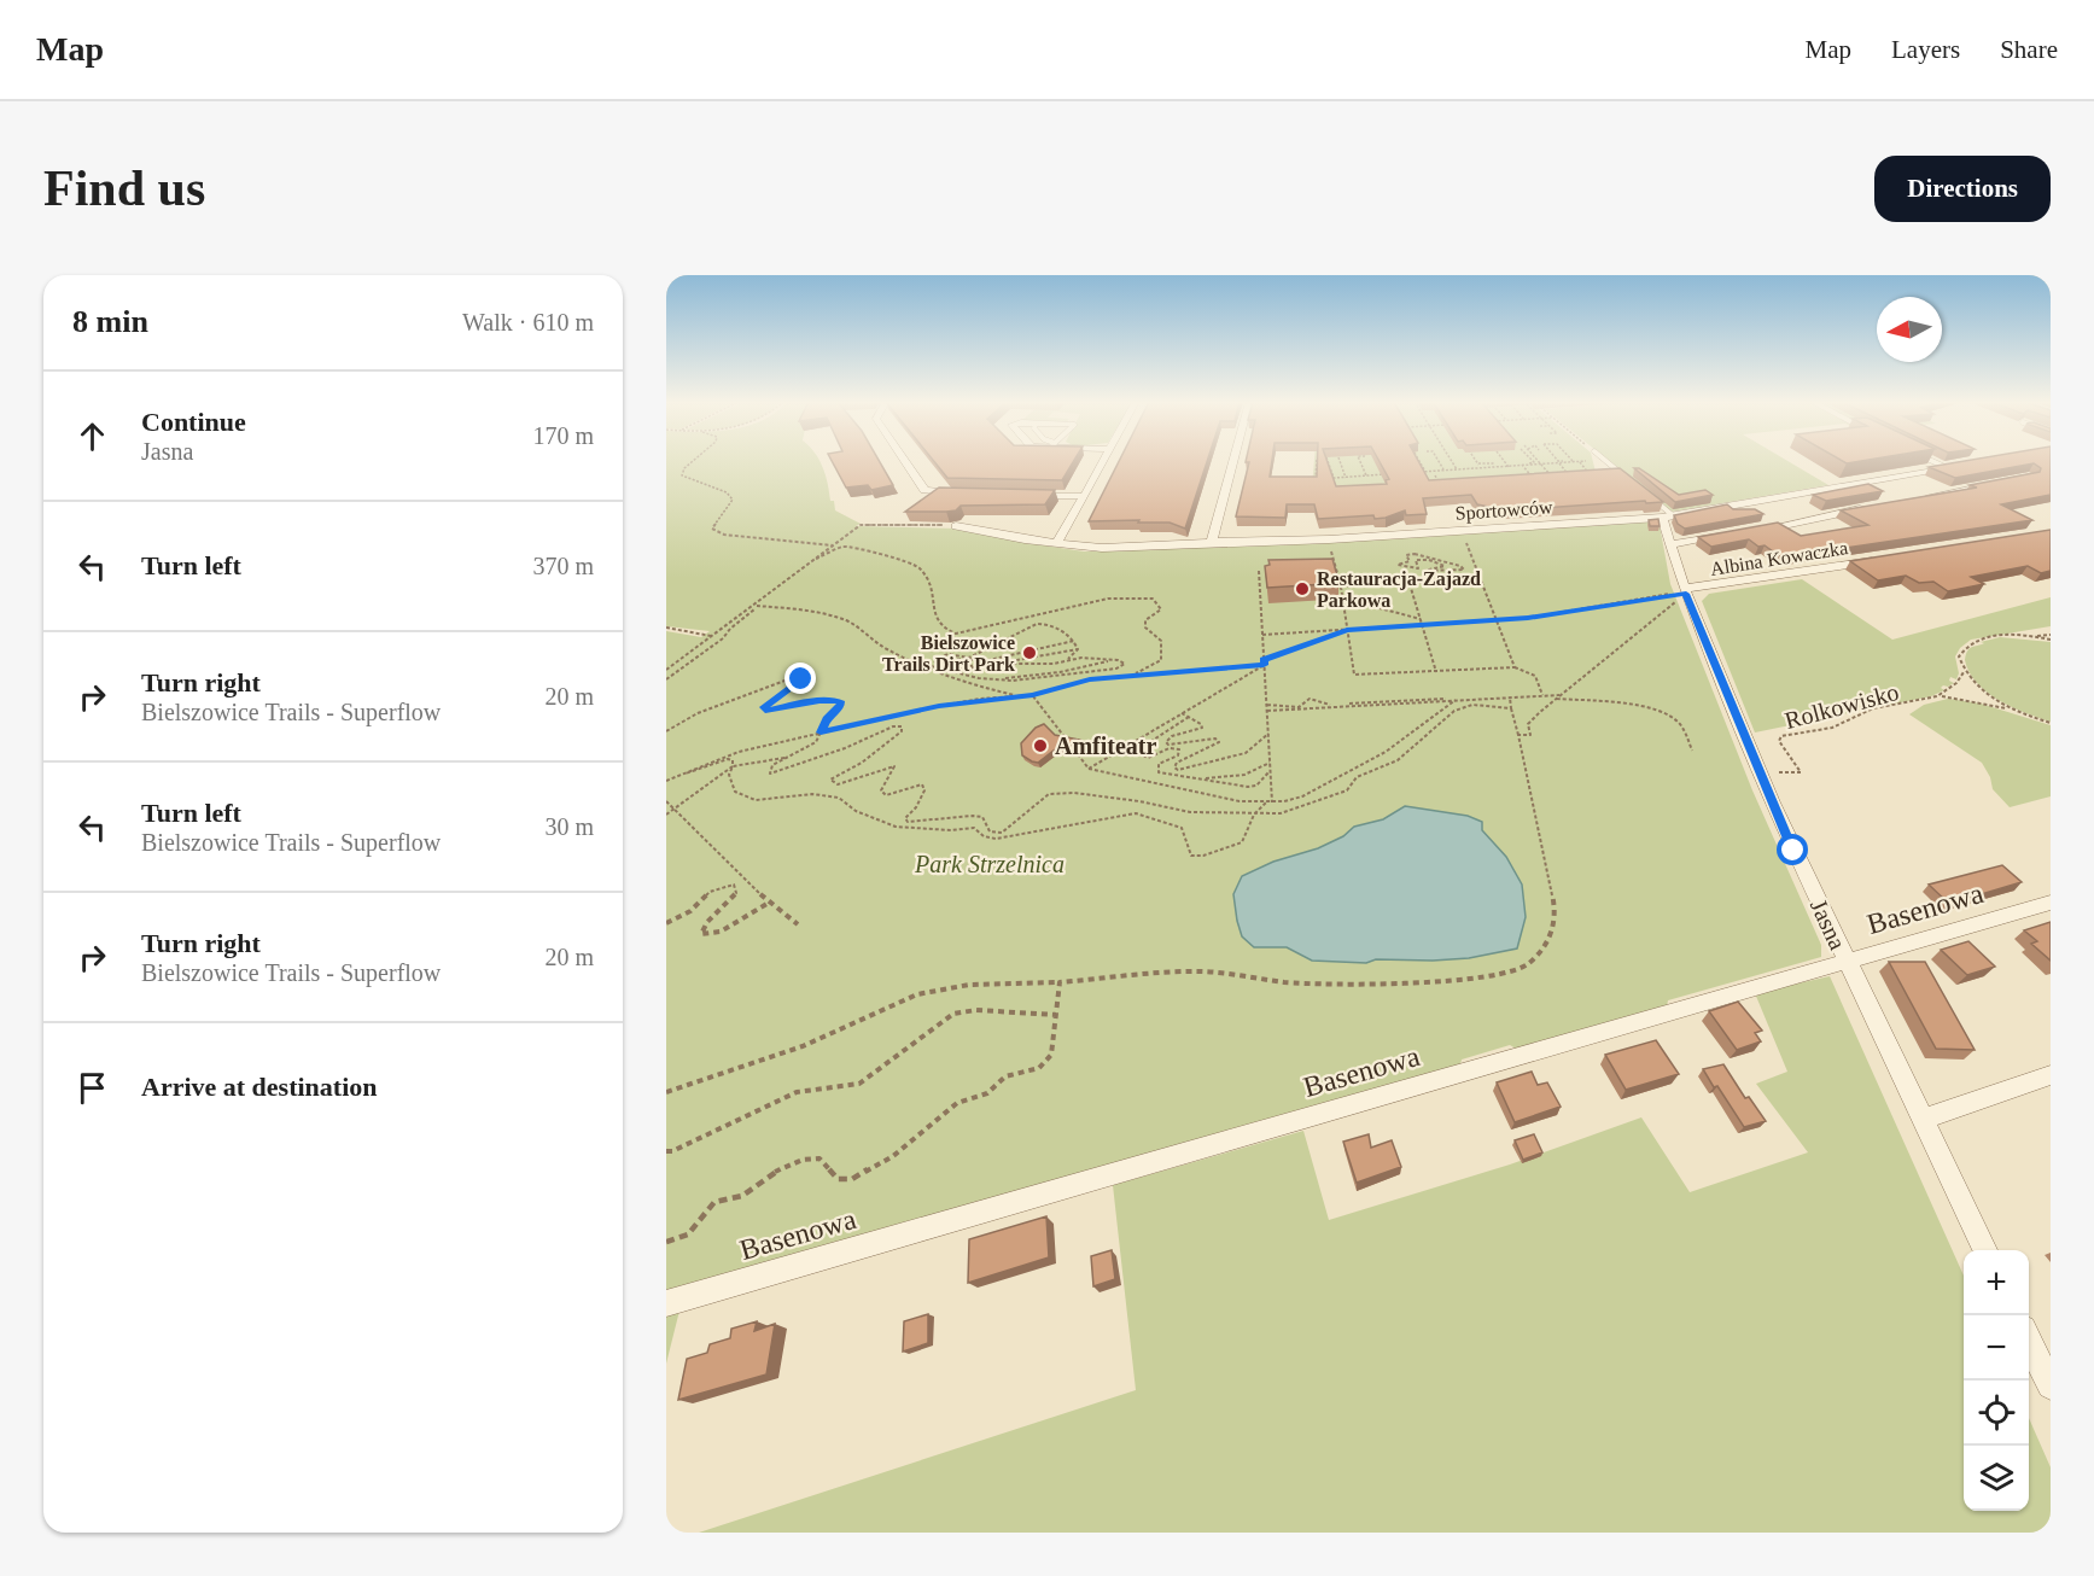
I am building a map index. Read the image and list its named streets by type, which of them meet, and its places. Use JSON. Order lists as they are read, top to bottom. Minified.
{"streets":{"street":["Sportowców","Albina Kowaczka","Basenowa","Jasna"],"path":["Rolkowisko"]},"crossings":[["Sportowców","Jasna"],["Albina Kowaczka","Jasna"],["Basenowa","Jasna"]],"parks":["Park Strzelnica"],"places":["Restauracja-Zajazd Parkowa","Bielszowice Trails Dirt Park","Amfiteatr"],"north":"left","page":{"header":"Map","nav":["Map","Layers","Share"],"buttons":"Directions","title":"Find us","heading":["8 min","Walk · 610 m"],"list":[["Continue","Jasna","170 m"],["Turn left","370 m"],["Turn right","Bielszowice Trails - Superflow","20 m"],["Turn left","Bielszowice Trails - Superflow","30 m"],["Turn right","Bielszowice Trails - Superflow","20 m"],"Arrive at destination"],"map_buttons":["+","−"]}}
